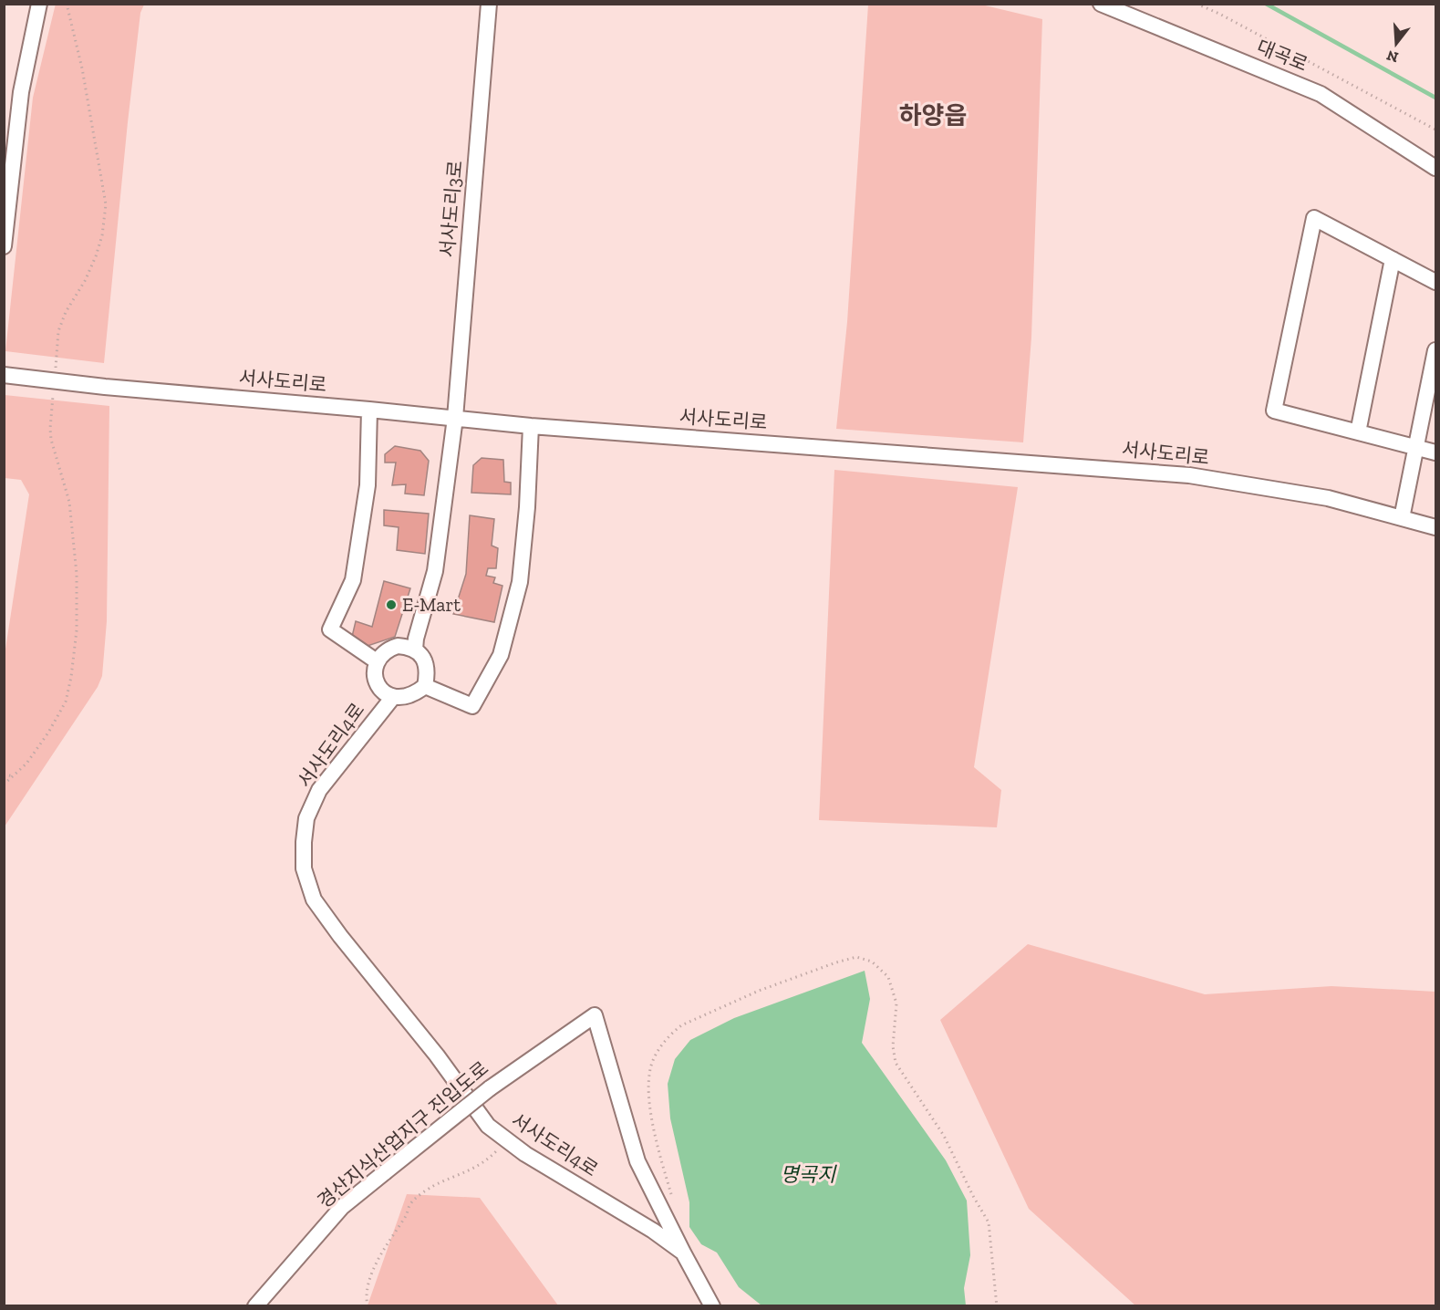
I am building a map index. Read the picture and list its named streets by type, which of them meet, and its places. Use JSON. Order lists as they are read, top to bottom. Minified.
{"streets":{"street":["대곡로","서사도리3로","서사도리로","서사도리4로","경산지식산업지구 진입도로"]},"crossings":[["서사도리3로","서사도리로"],["서사도리4로","경산지식산업지구 진입도로"]],"districts":["하양읍"],"water":["명곡지"],"places":["E-Mart"],"north":"bottom"}
